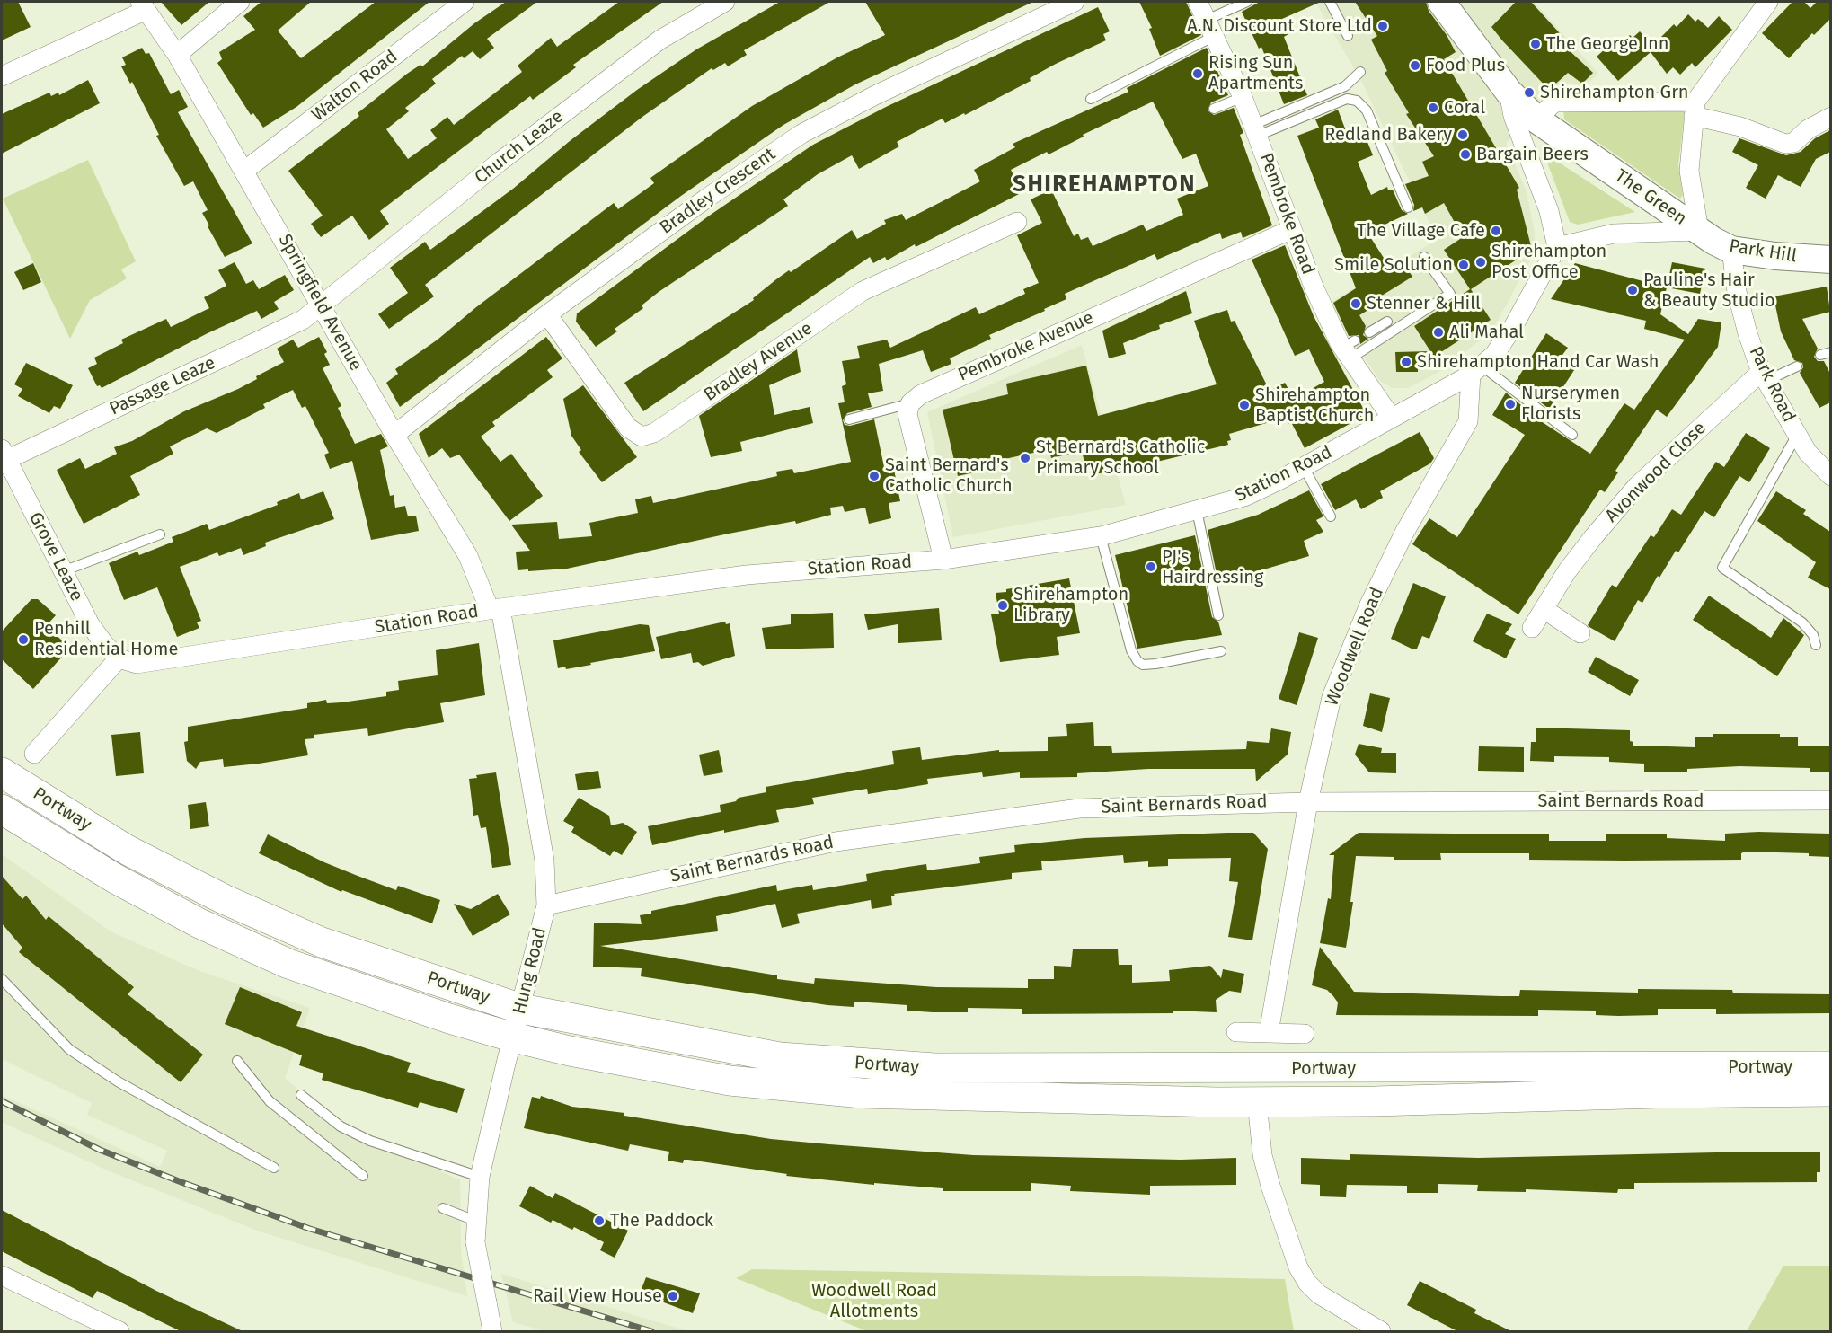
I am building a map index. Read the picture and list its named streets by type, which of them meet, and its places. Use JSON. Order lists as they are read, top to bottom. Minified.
{"streets":{"highway":["Portway"],"main road":["The Green","Park Hill"],"street":["Walton Road","Church Leaze","Bradley Crescent","Pembroke Road","Springfield Avenue","Pembroke Avenue","Bradley Avenue","Park Road","Passage Leaze","Avonwood Close","Station Road","Grove Leaze","Woodwell Road","Saint Bernards Road","Hung Road"]},"crossings":[["Walton Road","Springfield Avenue"],["Church Leaze","Springfield Avenue"],["Church Leaze","Passage Leaze"],["Bradley Crescent","Springfield Avenue"],["Bradley Crescent","Bradley Avenue"],["The Green","Park Hill"],["The Green","Station Road"],["Pembroke Road","Pembroke Avenue"],["Pembroke Road","Station Road"],["Park Hill","Park Road"],["Springfield Avenue","Passage Leaze"],["Springfield Avenue","Station Road"],["Springfield Avenue","Hung Road"],["Park Road","Avonwood Close"],["Passage Leaze","Grove Leaze"],["Station Road","Grove Leaze"],["Station Road","Woodwell Road"],["Station Road","Hung Road"],["Woodwell Road","Saint Bernards Road"],["Saint Bernards Road","Hung Road"],["Portway","Hung Road"]],"districts":["SHIREHAMPTON"],"parks":["Woodwell Road Allotments"],"places":["A.N. Discount Store Ltd","The George Inn","Food Plus","Rising Sun Apartments","Shirehampton Grn","Coral","Redland Bakery","Bargain Beers","The Village Cafe","Shirehampton Post Office","Smile Solution","Pauline's Hair & Beauty Studio","Stenner & Hill","Ali Mahal","Shirehampton Hand Car Wash","Nurserymen Florists","Shirehampton Baptist Church","St Bernard's Catholic Primary School","Saint Bernard's Catholic Church","PJ's Hairdressing","Shirehampton Library","Penhill Residential Home","The Paddock","Rail View House"]}
